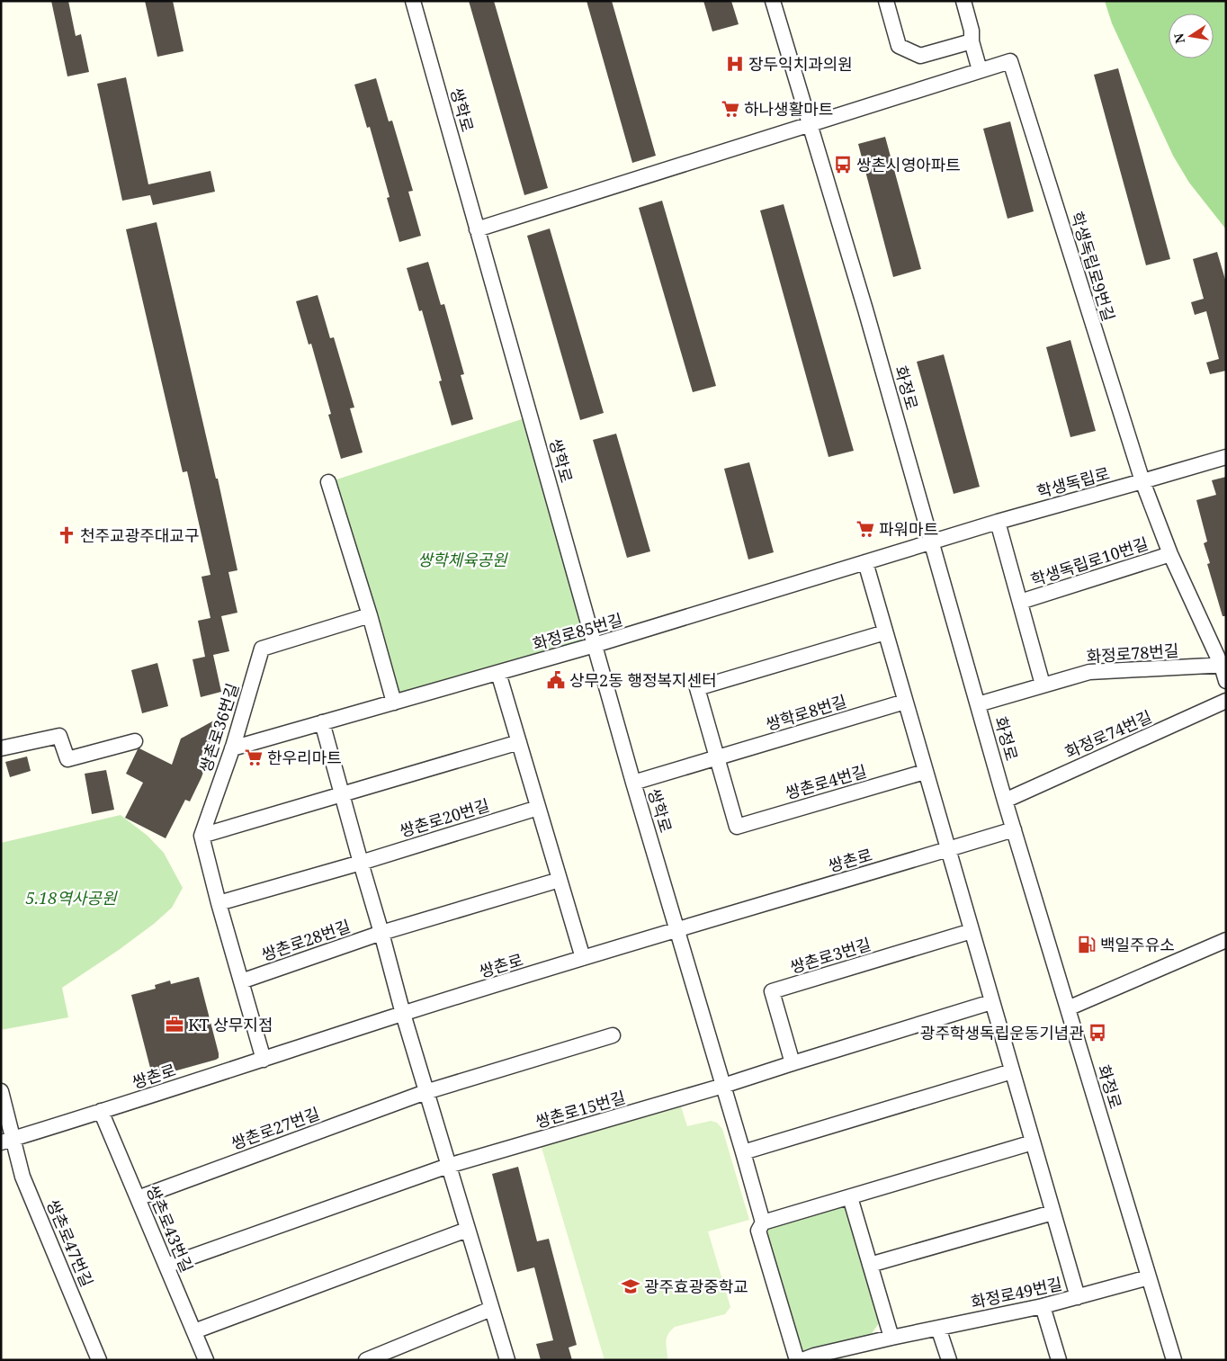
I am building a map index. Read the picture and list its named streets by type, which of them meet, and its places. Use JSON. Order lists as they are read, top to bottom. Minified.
{"streets":{"street":["쌍학로","학생독립로9번길","화정로","학생독립로","학생독립로10번길","화정로85번길","화정로78번길","쌍학로8번길","쌍촌로36번길","화정로74번길","쌍촌로4번길","쌍촌로20번길","쌍촌로","쌍촌로28번길","쌍촌로3번길","쌍촌로15번길","쌍촌로27번길","쌍촌로43번길","쌍촌로47번길","화정로49번길"]},"crossings":[["쌍학로","화정로85번길"],["쌍학로","쌍학로8번길"],["쌍학로","쌍촌로"],["학생독립로9번길","학생독립로"],["학생독립로9번길","학생독립로10번길"],["화정로","학생독립로"],["화정로","화정로85번길"],["화정로","화정로78번길"],["화정로","화정로74번길"],["화정로","쌍촌로"],["화정로","화정로49번길"],["학생독립로","학생독립로10번길"],["학생독립로","화정로85번길"],["학생독립로10번길","화정로78번길"],["화정로85번길","쌍촌로36번길"],["쌍학로8번길","쌍촌로4번길"],["쌍촌로","쌍촌로43번길"],["쌍촌로","쌍촌로47번길"],["쌍촌로27번길","쌍촌로43번길"]],"parks":["쌍학체육공원","5.18역사공원"],"places":{"hospital":["장두익치과의원"],"supermarket":["하나생활마트","파워마트","한우리마트"],"bus stop":["쌍촌시영아파트","광주학생독립운동기념관"],"church":["천주교광주대교구"],"public building":["상무2동 행정복지센터"],"fuel station":["백일주유소"],"office":["KT 상무지점"],"school or university":["광주효광중학교"]},"north":"left"}
